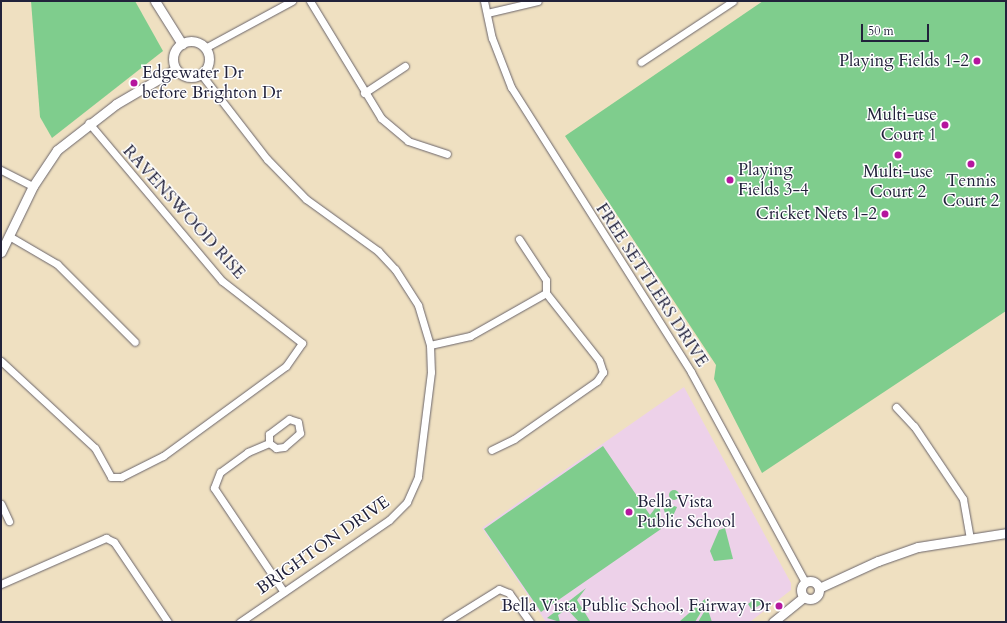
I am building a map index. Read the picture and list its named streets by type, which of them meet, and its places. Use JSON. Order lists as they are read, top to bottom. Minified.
{"streets":{"street":["RAVENSWOOD RISE","FREE SETTLERS DRIVE","BRIGHTON DRIVE"]},"places":["Playing Fields 1-2","Edgewater Dr before Brighton Dr","Multi-use Court 1","Multi-use Court 2","Tennis Court 2","Playing Fields 3-4","Cricket Nets 1-2","Bella Vista Public School","Bella Vista Public School, Fairway Dr"],"scale_bar":"50 m"}
